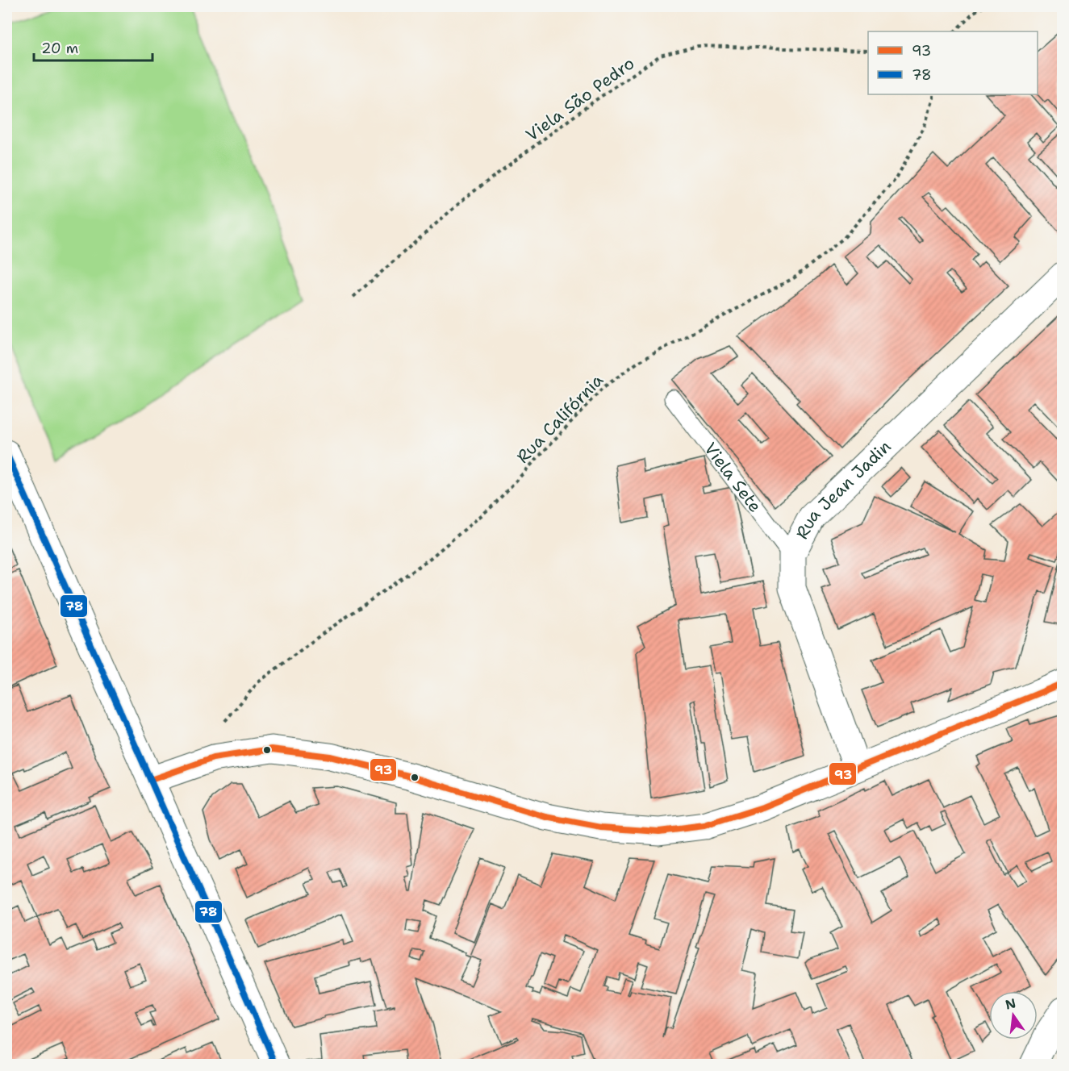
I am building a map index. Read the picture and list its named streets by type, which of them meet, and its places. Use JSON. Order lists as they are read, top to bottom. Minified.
{"streets":{"street":["Rua Jean Jadin"],"lane":["Viela Sete"],"path":["Viela São Pedro","Rua Califórnia"]},"crossings":[["Viela Sete","Rua Jean Jadin"]],"lines":["transit line 78","transit line 93"],"legend":["93","78"],"scale_bar":"20 m","north":"top"}
